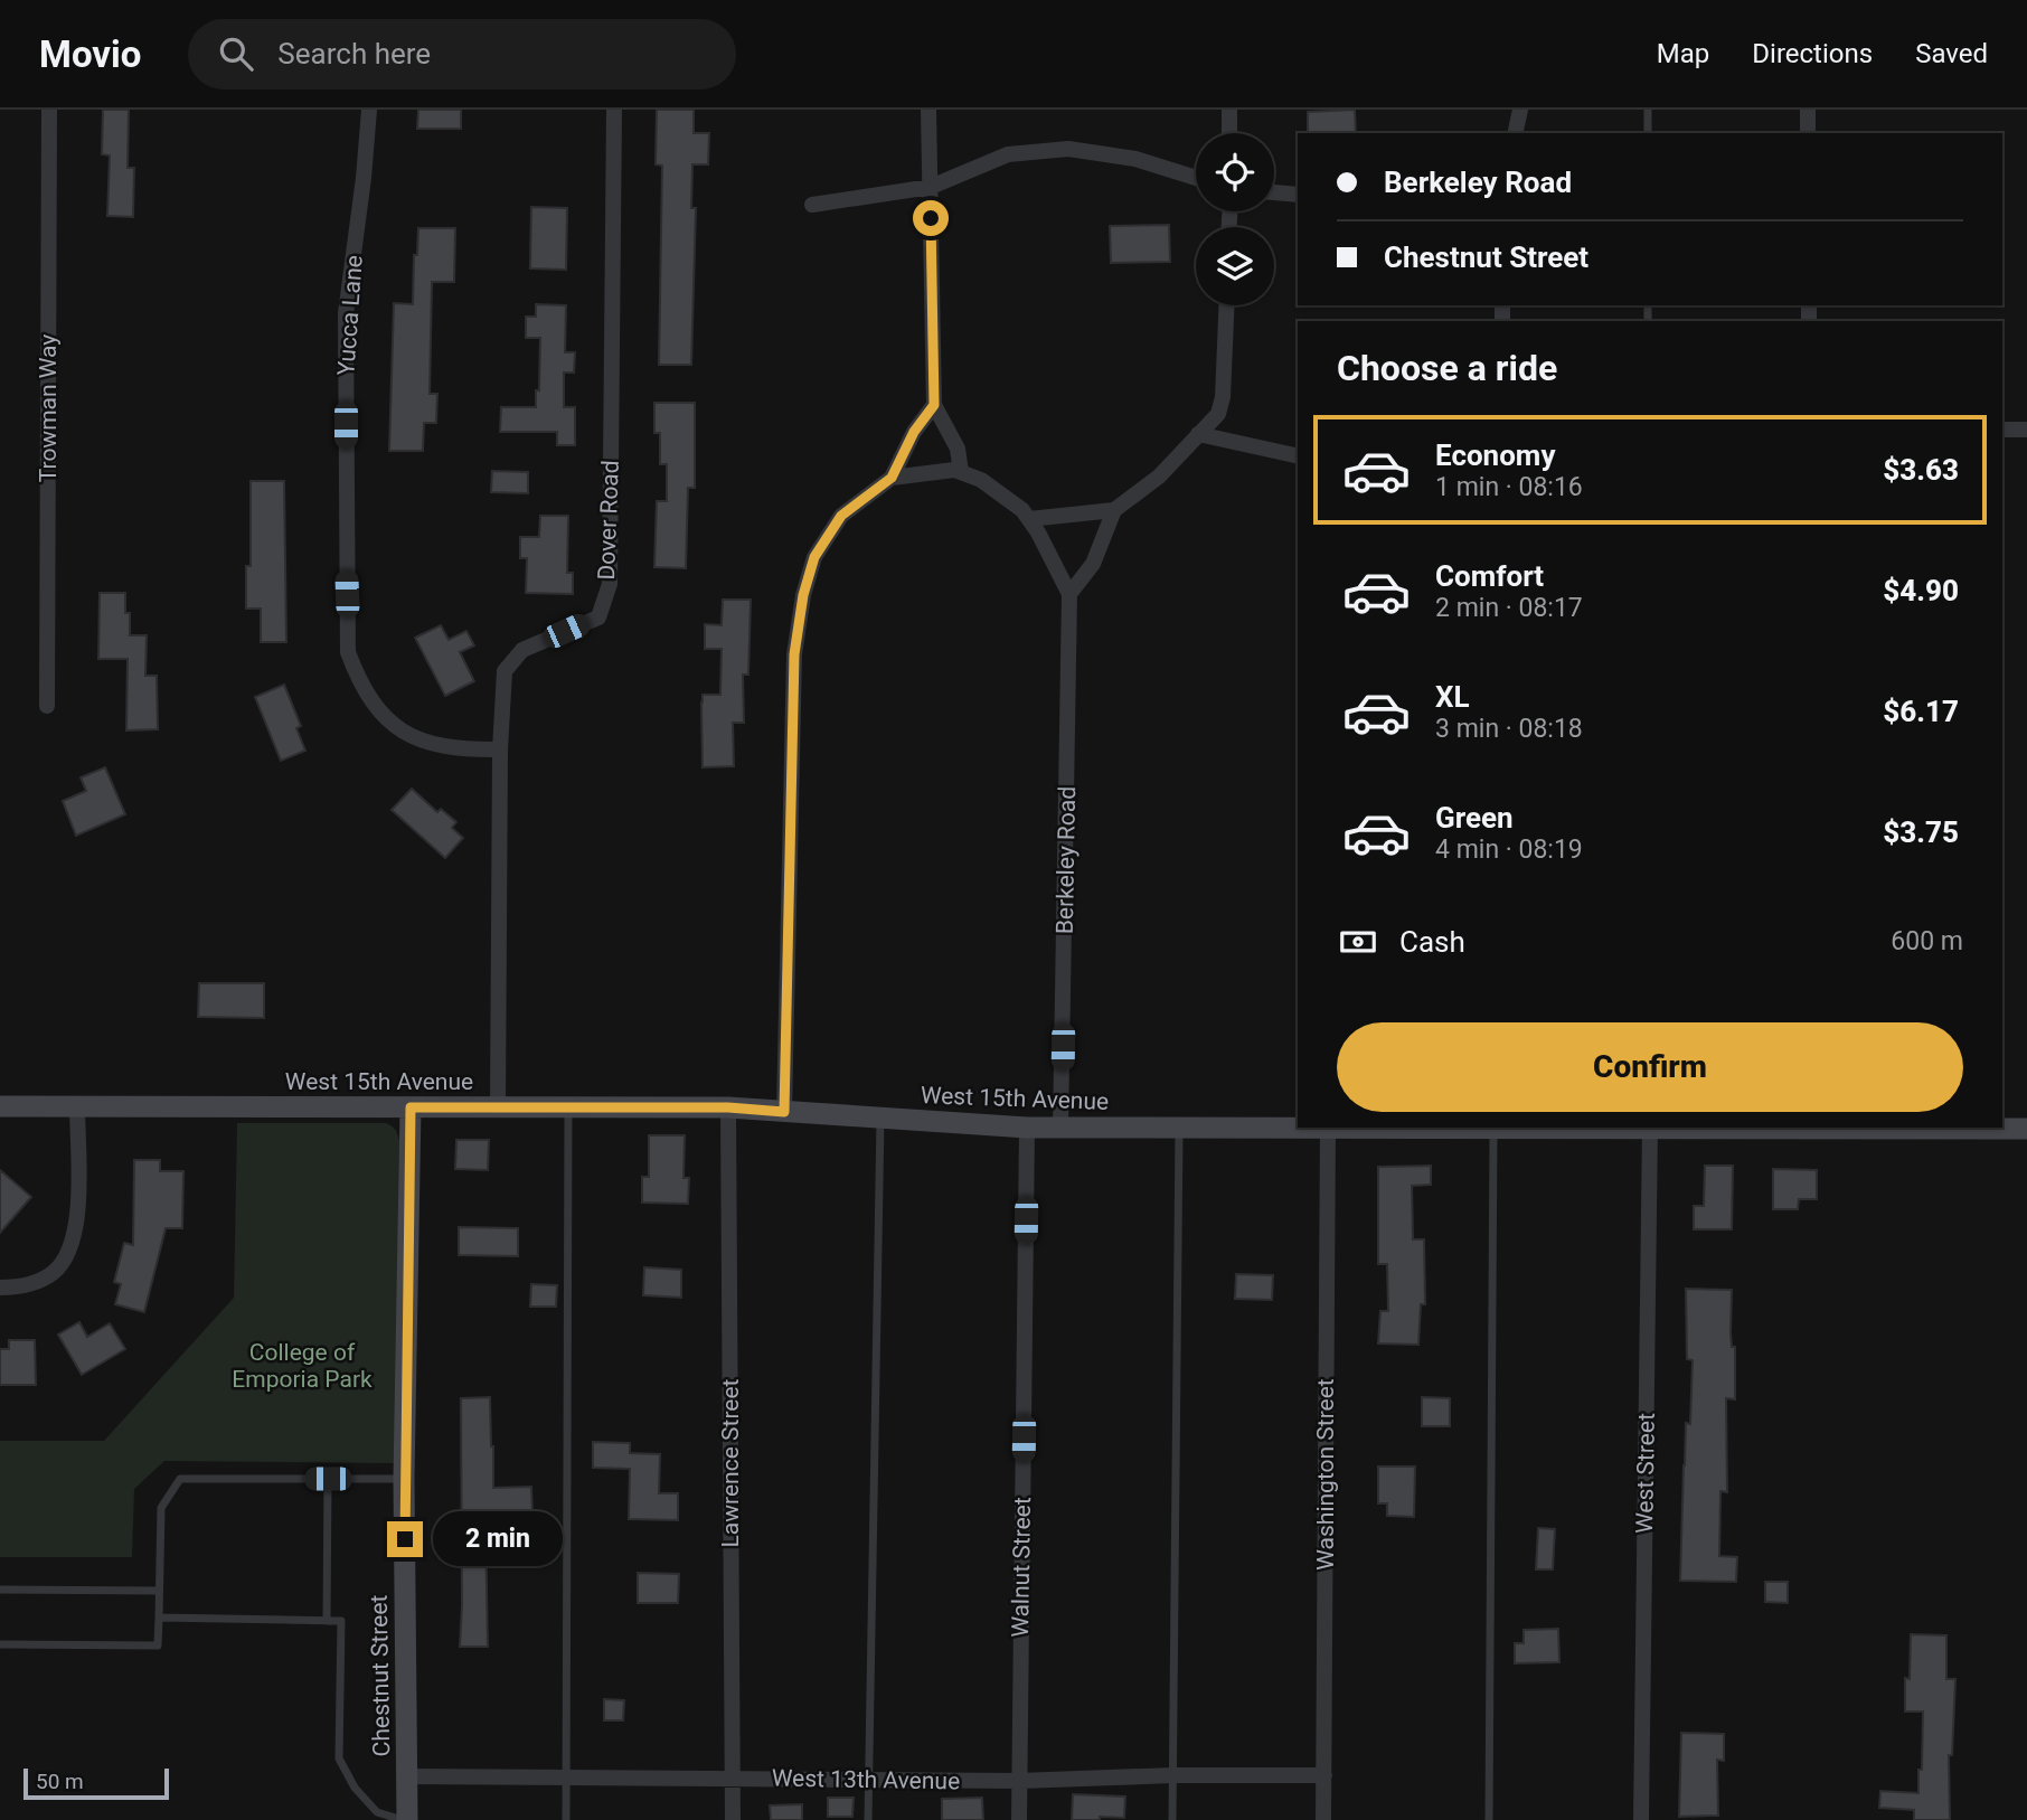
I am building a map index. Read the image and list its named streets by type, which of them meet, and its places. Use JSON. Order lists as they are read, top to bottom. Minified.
{"streets":{"street":["Yucca Lane","Trowman Way","Dover Road","Berkeley Road","West 15th Avenue","Lawrence Street","West Street","Washington Street","Walnut Street","Chestnut Street","West 13th Avenue"]},"crossings":[["Yucca Lane","Dover Road"],["Dover Road","West 15th Avenue"],["Berkeley Road","West 15th Avenue"],["West 15th Avenue","Lawrence Street"],["West 15th Avenue","Washington Street"],["West 15th Avenue","Walnut Street"],["West 15th Avenue","Chestnut Street"],["Lawrence Street","West 13th Avenue"],["Washington Street","West 13th Avenue"],["Walnut Street","West 13th Avenue"],["Chestnut Street","West 13th Avenue"]],"parks":["College of Emporia Park"],"scale_bar":"50 m","page":{"header":"Movio","search":"Search here","nav":["Map","Directions","Saved"],"banner":["Berkeley Road","Chestnut Street"],"heading":"Choose a ride","list":[{"name":"Economy","note":"1 min · 08:16","value":"$3.63"},{"name":"Comfort","note":"2 min · 08:17","value":"$4.90"},{"name":"XL","note":"3 min · 08:18","value":"$6.17"},{"name":"Green","note":"4 min · 08:19","value":"$3.75"}],"pay":["Cash","600 m"],"buttons":"Confirm","bubble":"2 min","scale":"50 m"}}
